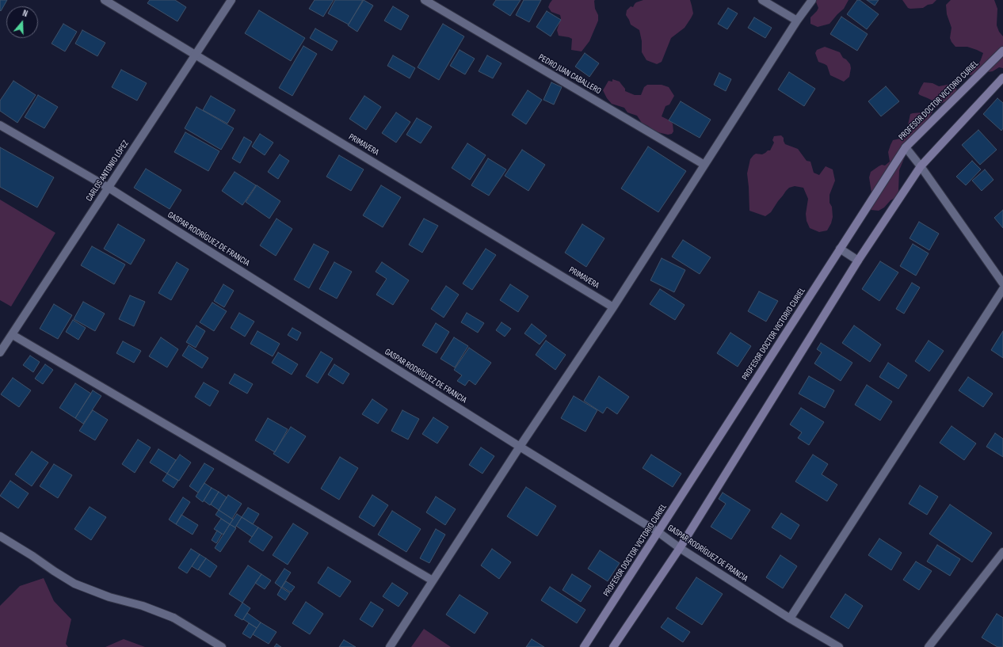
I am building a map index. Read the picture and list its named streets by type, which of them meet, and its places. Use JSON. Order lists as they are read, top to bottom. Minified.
{"streets":{"main road":["PROFESOR DOCTOR VICTORIO CURIEL"],"street":["PEDRO JUAN CABALLERO","PRIMAVERA","CARLOS ANTONIO LÓPEZ","GASPAR RODRÍGUEZ DE FRANCIA"]},"crossings":[["PROFESOR DOCTOR VICTORIO CURIEL","GASPAR RODRÍGUEZ DE FRANCIA"],["PRIMAVERA","CARLOS ANTONIO LÓPEZ"],["CARLOS ANTONIO LÓPEZ","GASPAR RODRÍGUEZ DE FRANCIA"]],"north":"top"}
